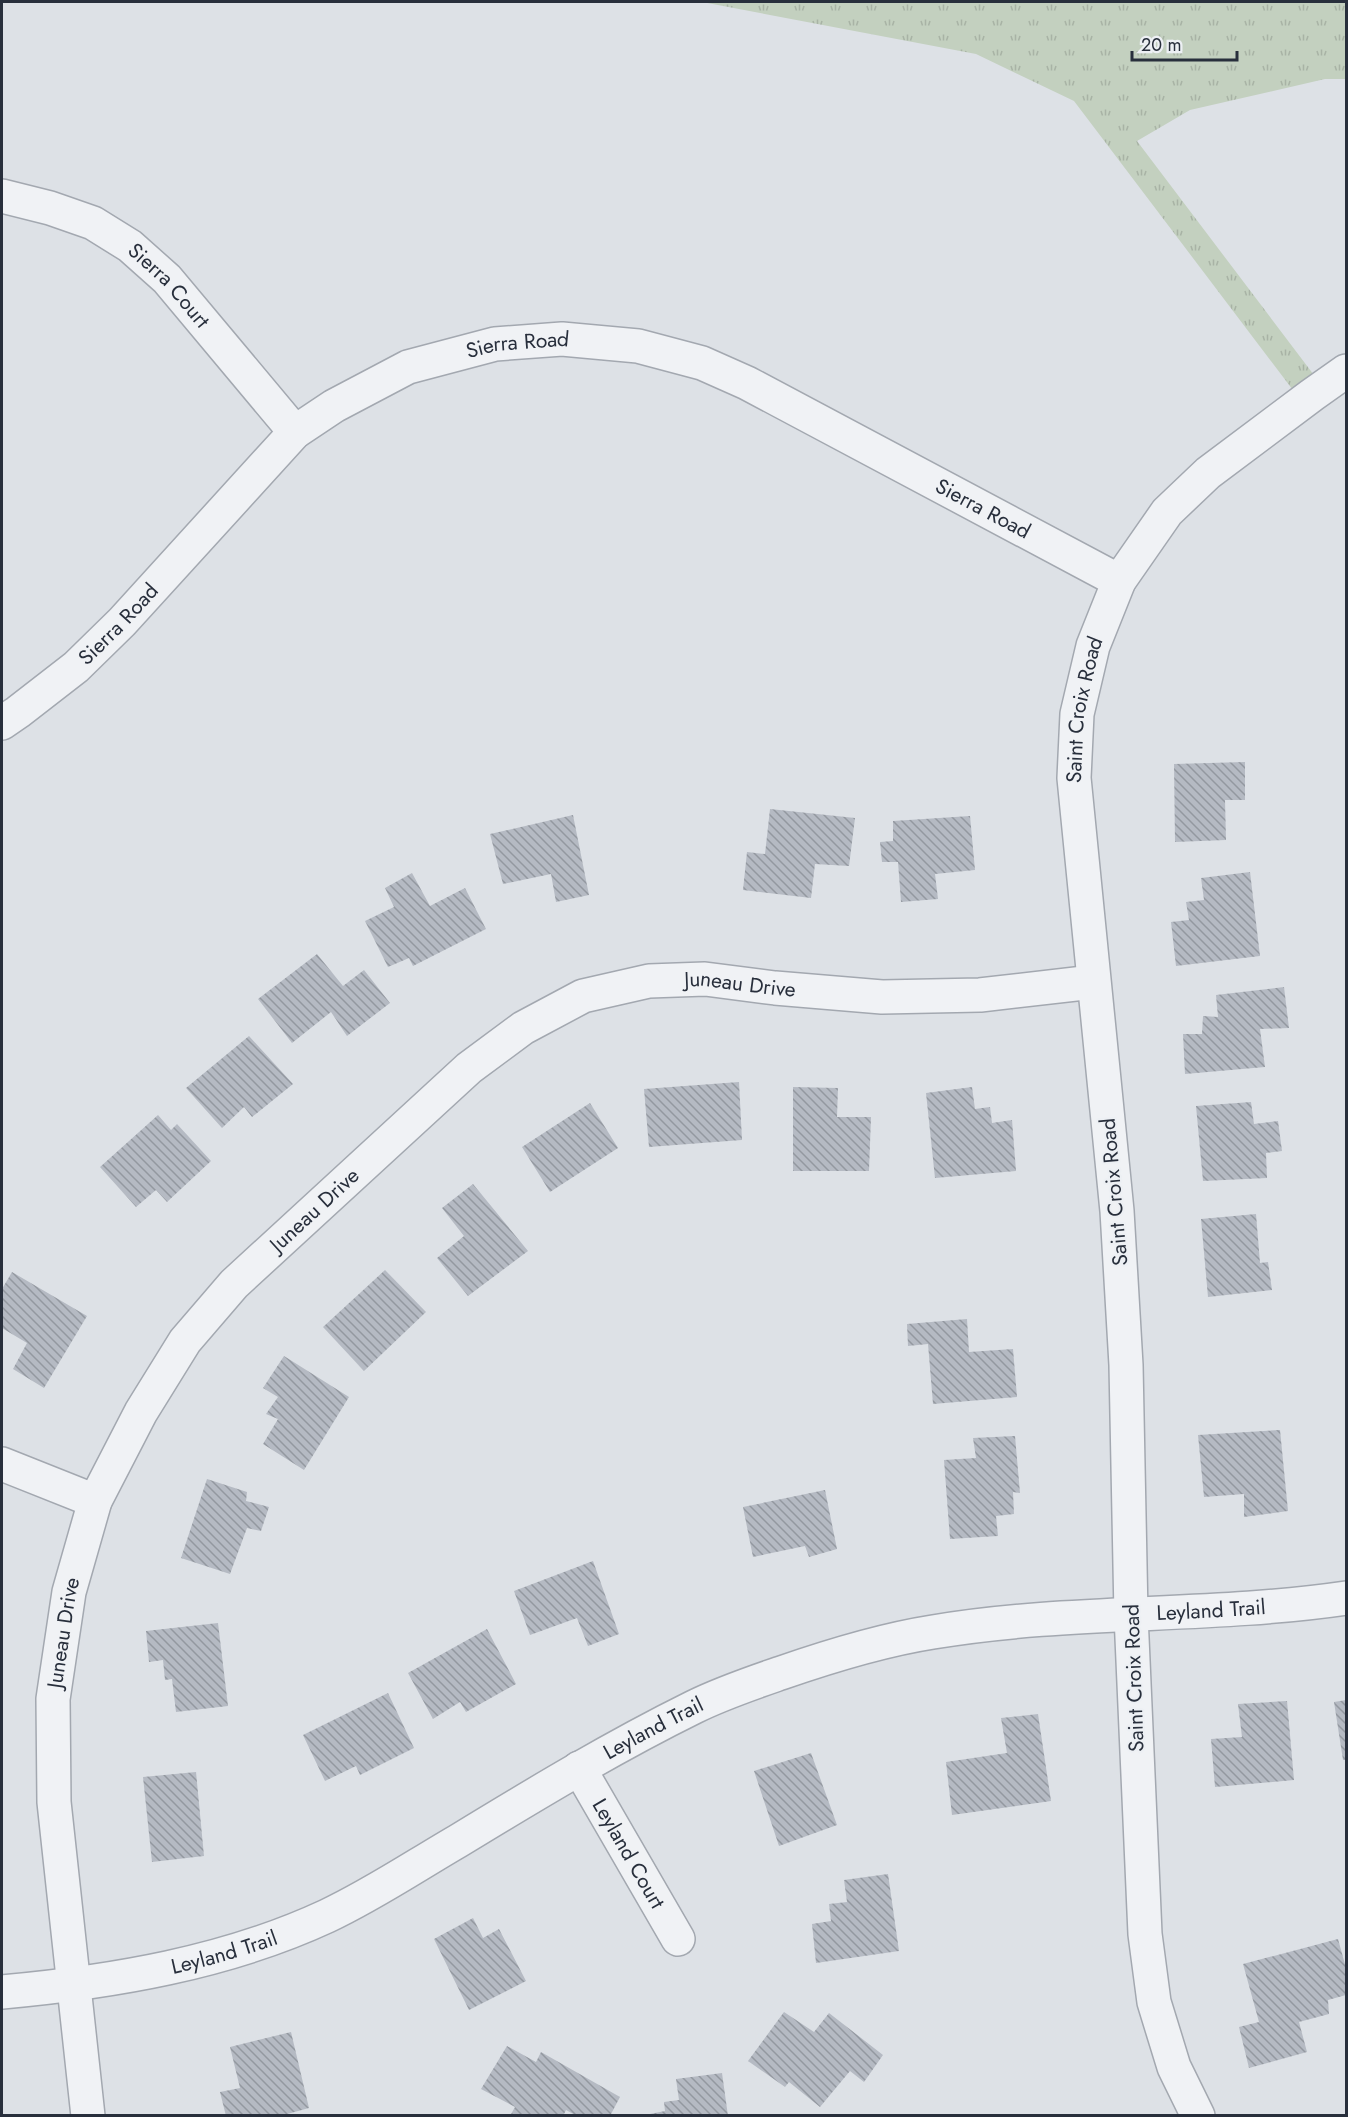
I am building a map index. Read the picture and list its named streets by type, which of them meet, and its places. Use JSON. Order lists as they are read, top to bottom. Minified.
{"streets":{"street":["Sierra Court","Sierra Road","Saint Croix Road","Juneau Drive","Leyland Trail","Leyland Court"]},"crossings":[["Sierra Court","Sierra Road"],["Sierra Road","Saint Croix Road"],["Saint Croix Road","Juneau Drive"],["Saint Croix Road","Leyland Trail"],["Juneau Drive","Leyland Trail"],["Leyland Trail","Leyland Court"]],"scale_bar":"20 m"}
